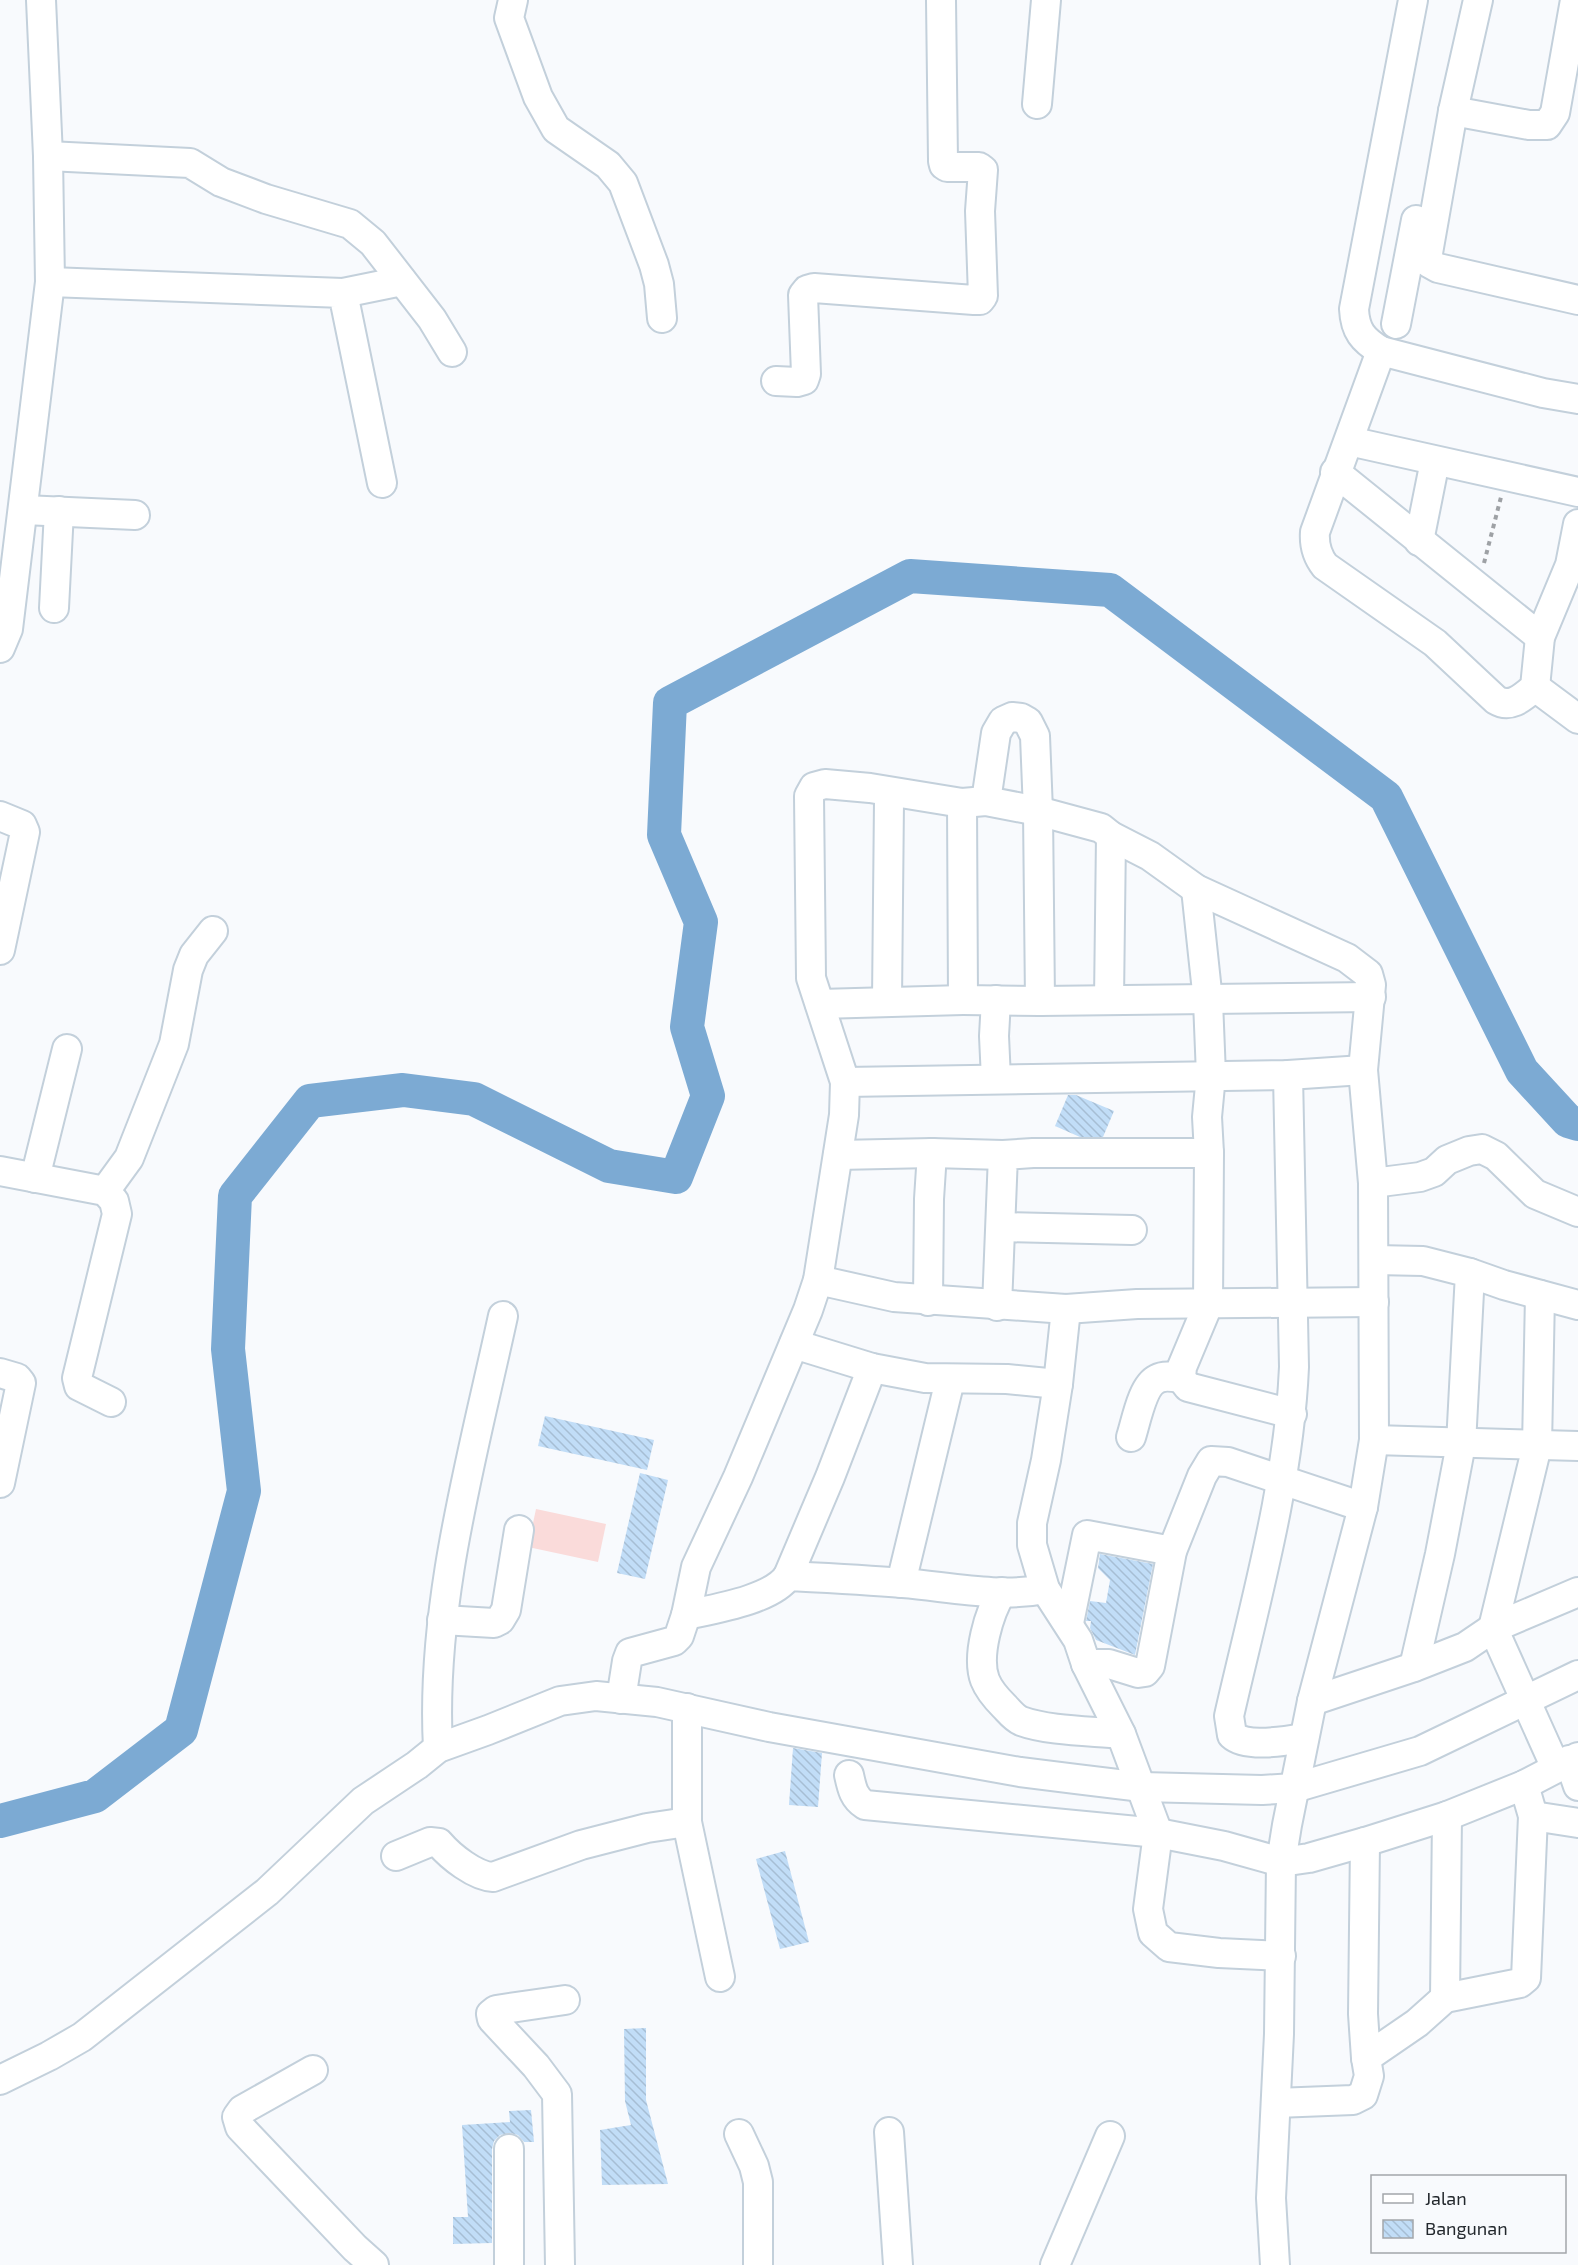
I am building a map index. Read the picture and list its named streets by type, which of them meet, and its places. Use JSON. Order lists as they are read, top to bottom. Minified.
{"legend":["Jalan","Bangunan"]}
